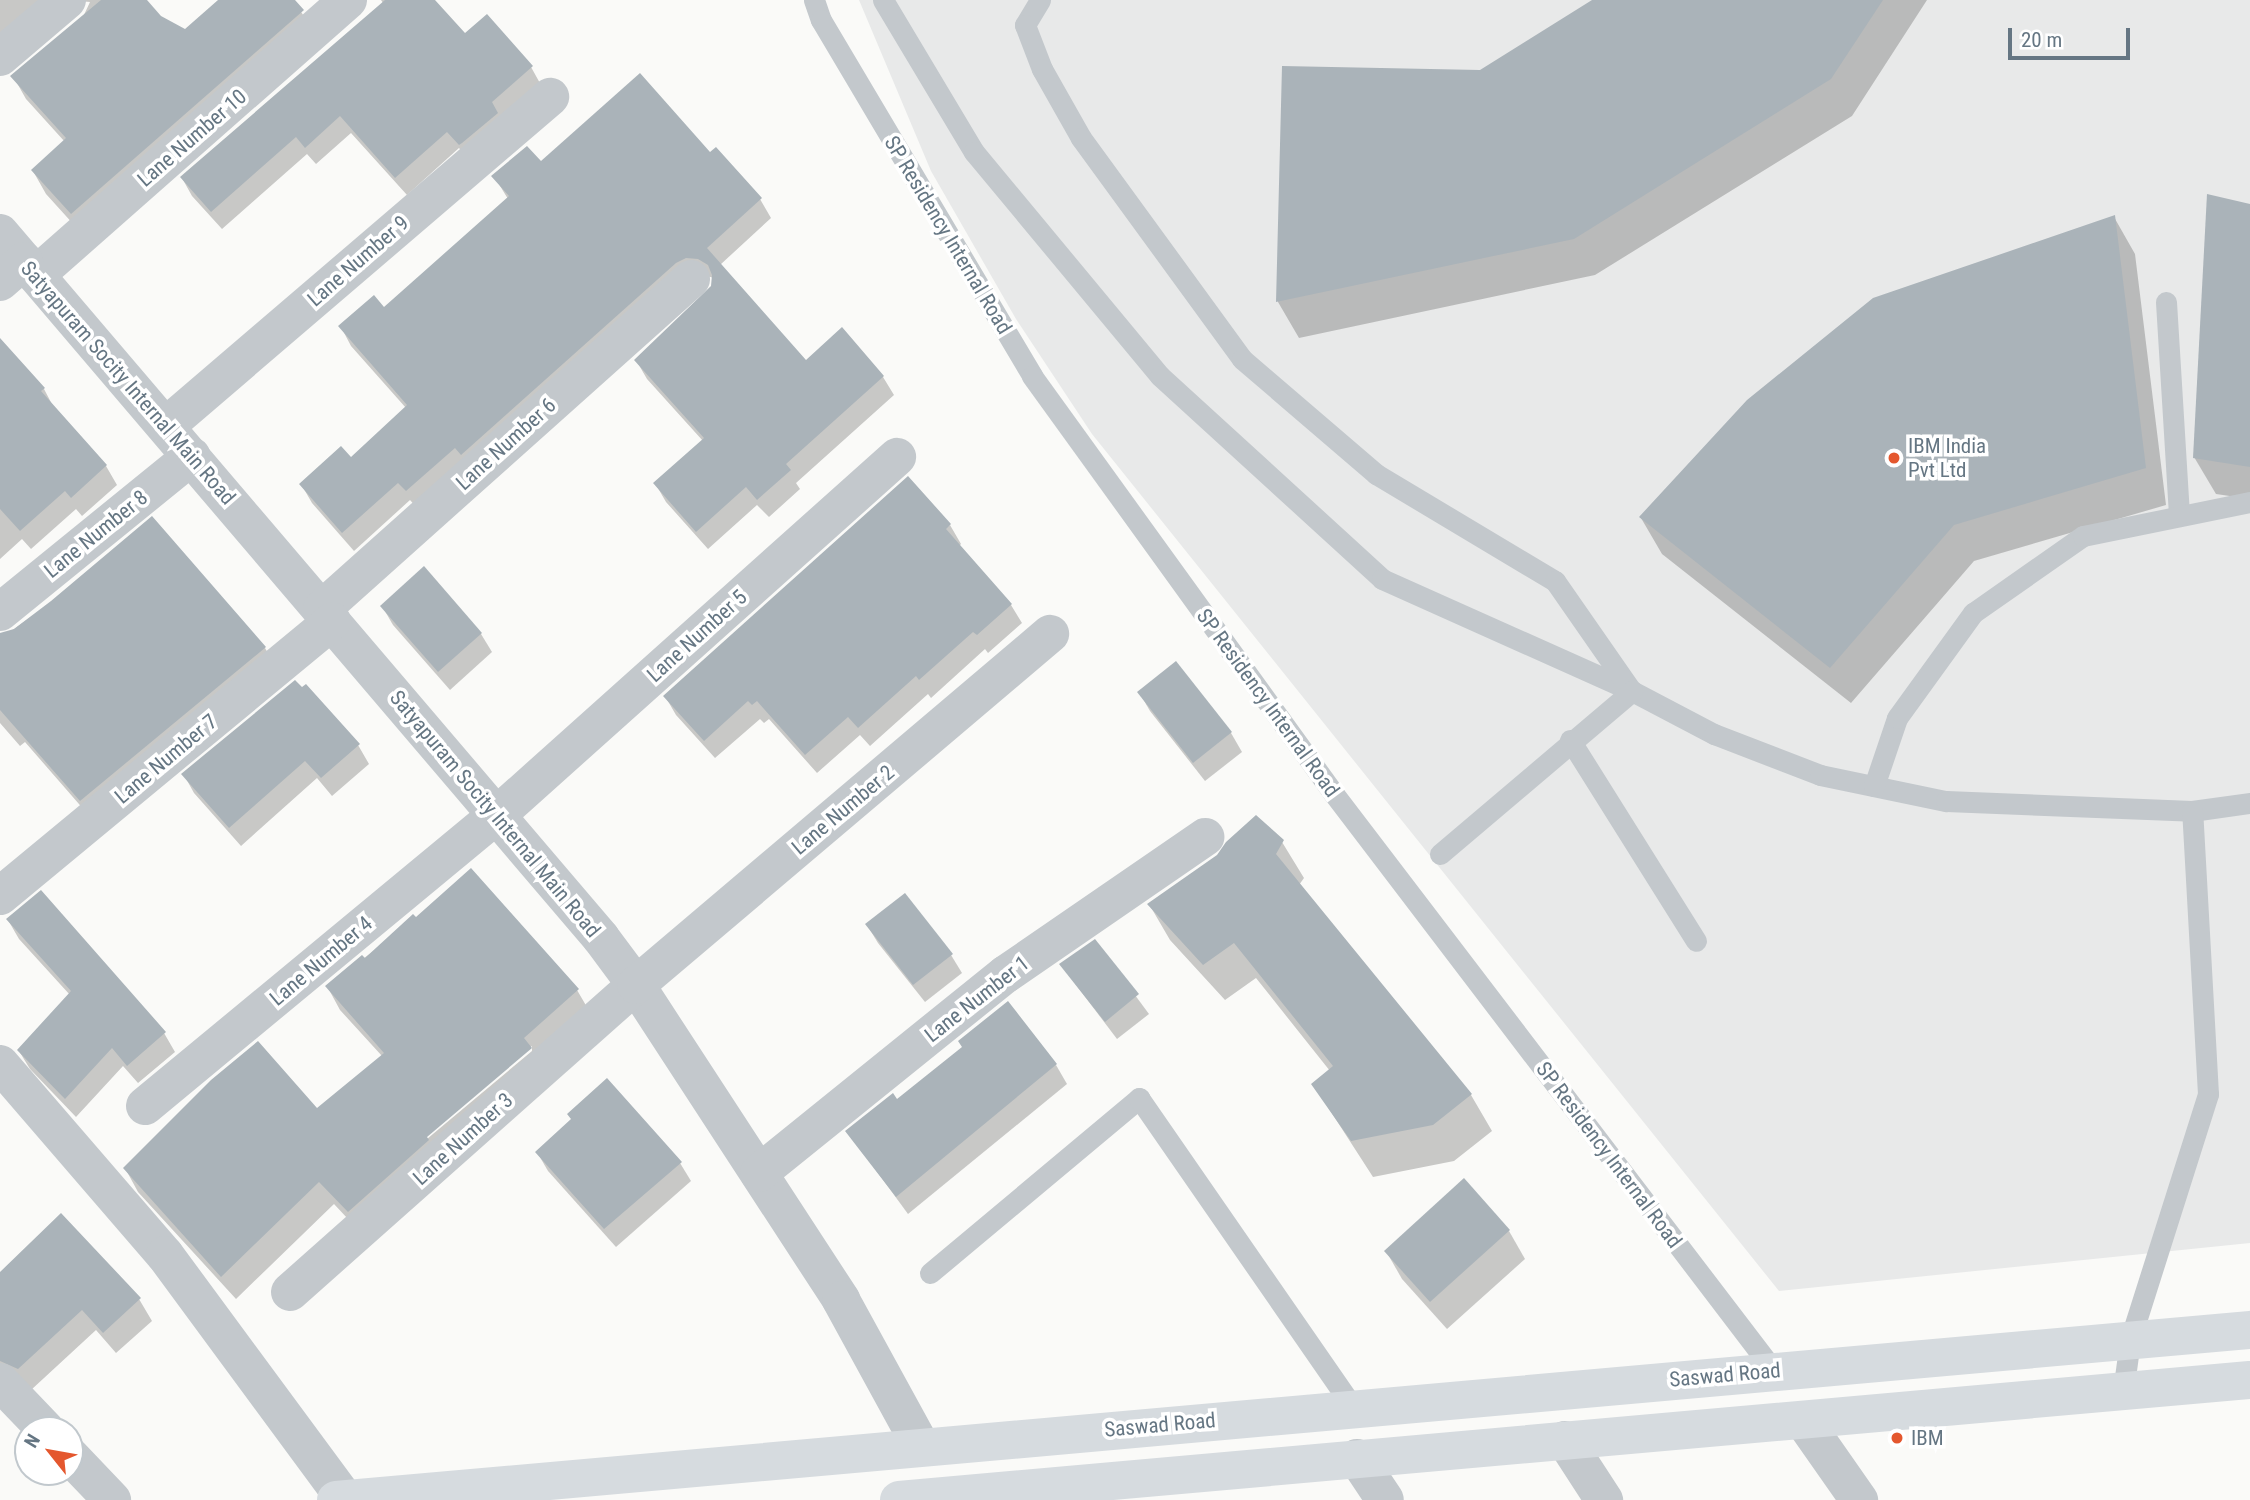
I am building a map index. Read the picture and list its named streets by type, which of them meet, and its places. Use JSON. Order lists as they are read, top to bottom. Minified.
{"streets":{"highway":["Saswad Road"],"street":["Lane Number 10","Lane Number 9","Satyapuram Socity Internal Main Road","Lane Number 6","Lane Number 8","Lane Number 5","Lane Number 7","Lane Number 2","Lane Number 4","Lane Number 1","Lane Number 3"],"lane":["SP Residency Internal Road"]},"crossings":[["Lane Number 10","Satyapuram Socity Internal Main Road"],["SP Residency Internal Road","Saswad Road"],["Lane Number 9","Satyapuram Socity Internal Main Road"],["Satyapuram Socity Internal Main Road","Lane Number 6"],["Satyapuram Socity Internal Main Road","Lane Number 8"],["Satyapuram Socity Internal Main Road","Lane Number 5"],["Satyapuram Socity Internal Main Road","Lane Number 7"],["Satyapuram Socity Internal Main Road","Lane Number 2"],["Satyapuram Socity Internal Main Road","Lane Number 4"],["Satyapuram Socity Internal Main Road","Lane Number 1"],["Satyapuram Socity Internal Main Road","Lane Number 3"],["Satyapuram Socity Internal Main Road","Saswad Road"],["Lane Number 6","Lane Number 7"],["Lane Number 5","Lane Number 4"],["Lane Number 2","Lane Number 3"]],"places":["IBM India Pvt Ltd","IBM"],"scale_bar":"20 m","north":"top left"}
